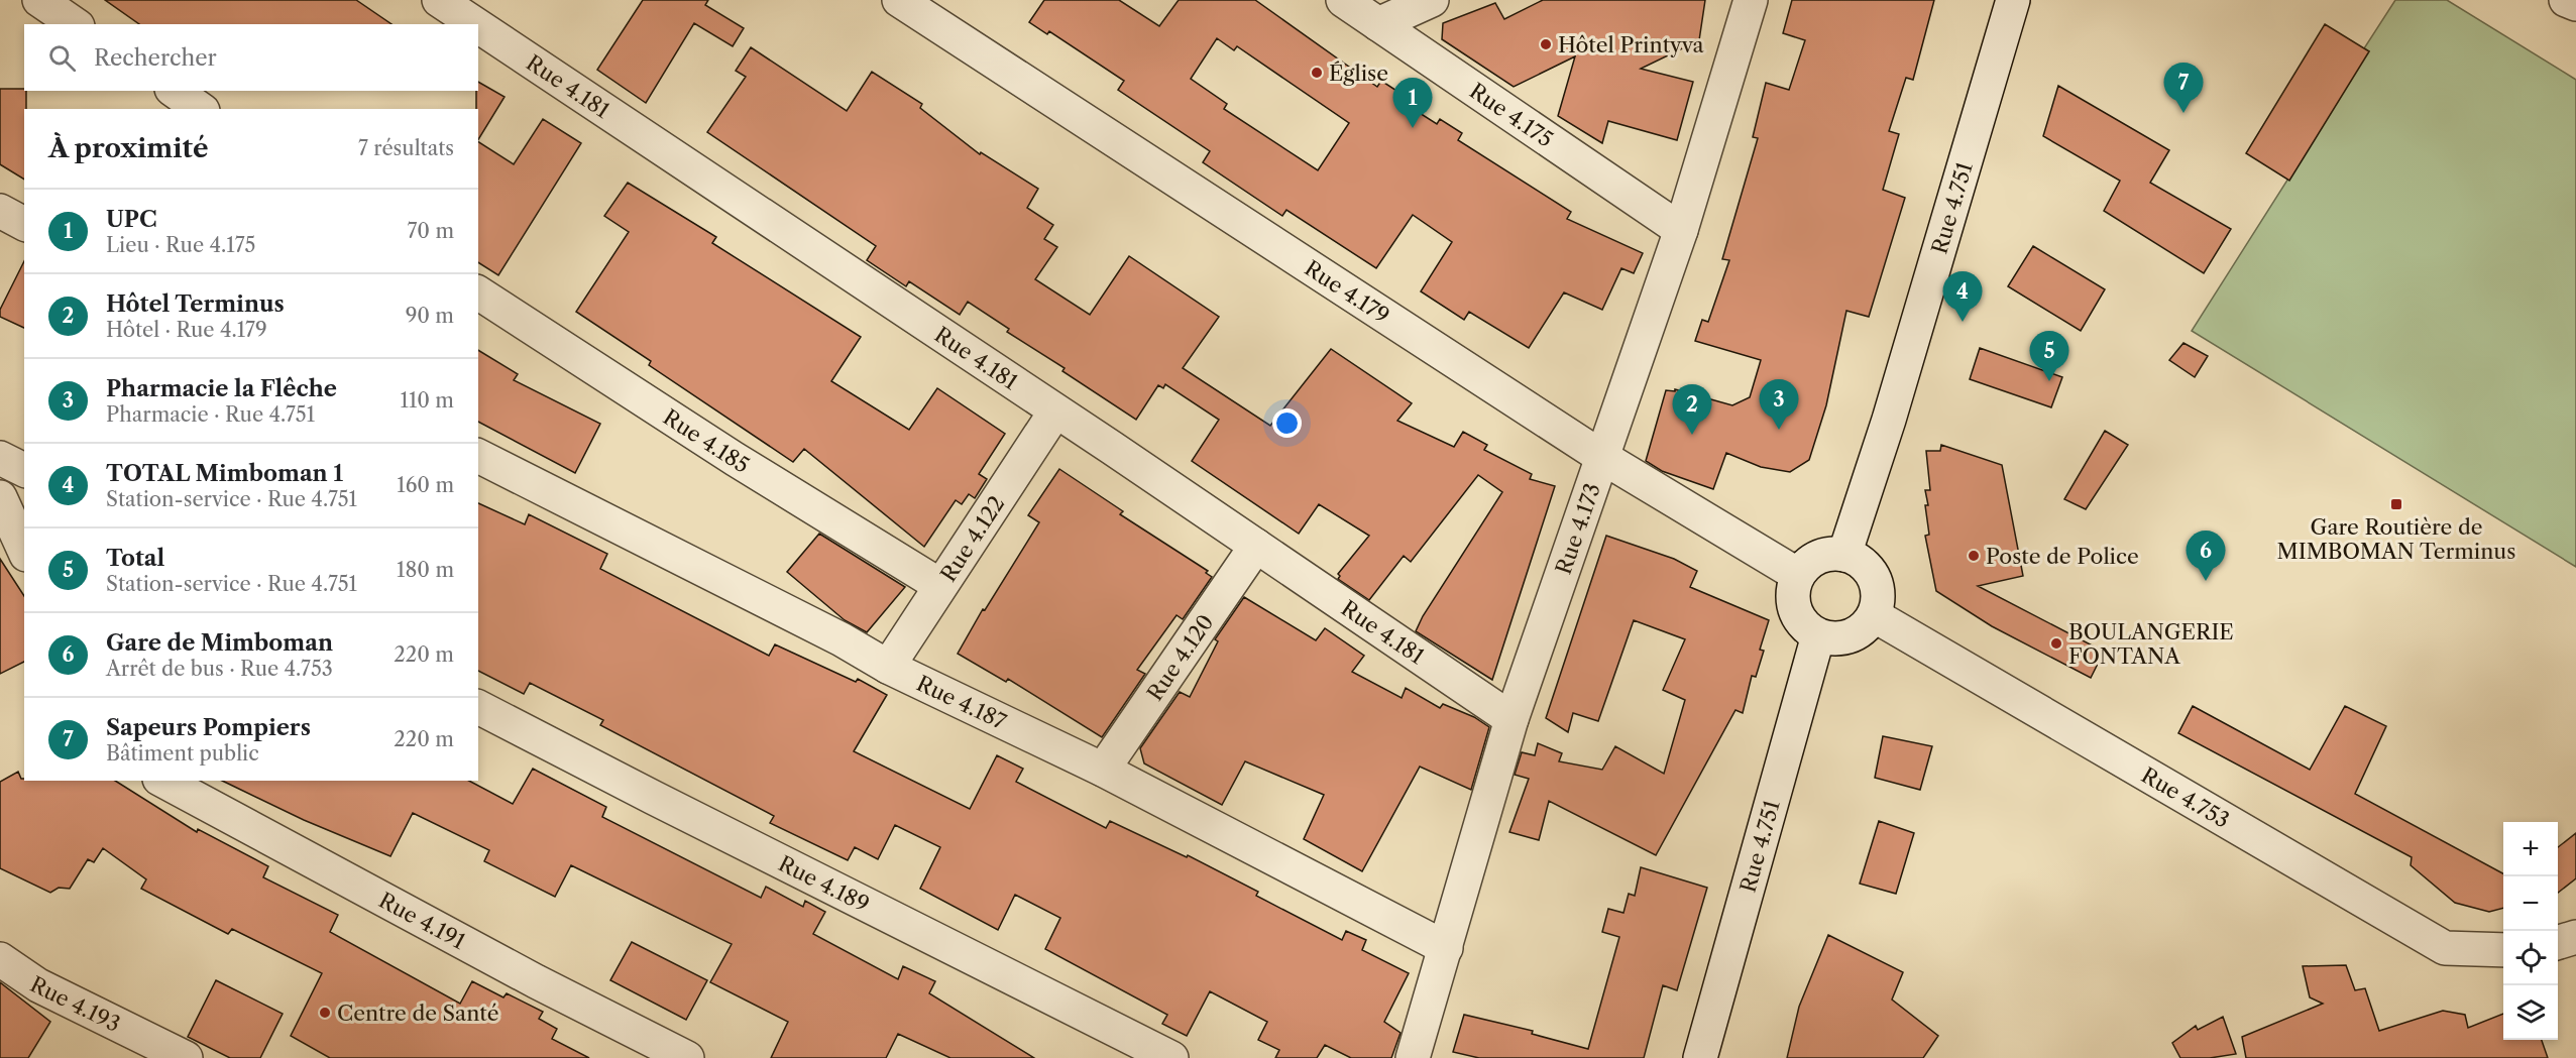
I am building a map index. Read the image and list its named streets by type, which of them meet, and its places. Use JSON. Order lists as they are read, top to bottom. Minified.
{"streets":{"street":["Rue 4.181","Rue 4.175","Rue 4.751","Rue 4.179","Rue 4.185","Rue 4.173","Rue 4.122","Rue 4.120","Rue 4.187","Rue 4.753","Rue 4.189","Rue 4.191","Rue 4.193"]},"crossings":[["Rue 4.181","Rue 4.173"],["Rue 4.181","Rue 4.122"],["Rue 4.181","Rue 4.120"],["Rue 4.175","Rue 4.173"],["Rue 4.751","Rue 4.179"],["Rue 4.751","Rue 4.753"],["Rue 4.179","Rue 4.173"],["Rue 4.179","Rue 4.753"],["Rue 4.185","Rue 4.122"],["Rue 4.173","Rue 4.187"],["Rue 4.122","Rue 4.187"],["Rue 4.120","Rue 4.187"]],"places":{"other":["Hôtel Printyva","Église","Poste de Police","BOULANGERIE FONTANA","Centre de Santé"],"transit":["Gare Routière de MIMBOMAN Terminus"]},"page":{"search":"Rechercher","pins":["7","1","4","5","3","2","6"],"heading":["À proximité","7 résultats"],"list":[{"mark":"1","name":"UPC","note":"Lieu · Rue 4.175","value":"70 m"},{"mark":"2","name":"Hôtel Terminus","note":"Hôtel · Rue 4.179","value":"90 m"},{"mark":"3","name":"Pharmacie la Flêche","note":"Pharmacie · Rue 4.751","value":"110 m"},{"mark":"4","name":"TOTAL Mimboman 1","note":"Station-service · Rue 4.751","value":"160 m"},{"mark":"5","name":"Total","note":"Station-service · Rue 4.751","value":"180 m"},{"mark":"6","name":"Gare de Mimboman","note":"Arrêt de bus · Rue 4.753","value":"220 m"},{"mark":"7","name":"Sapeurs Pompiers","note":"Bâtiment public","value":"220 m"}],"map_buttons":["+","−"]}}
